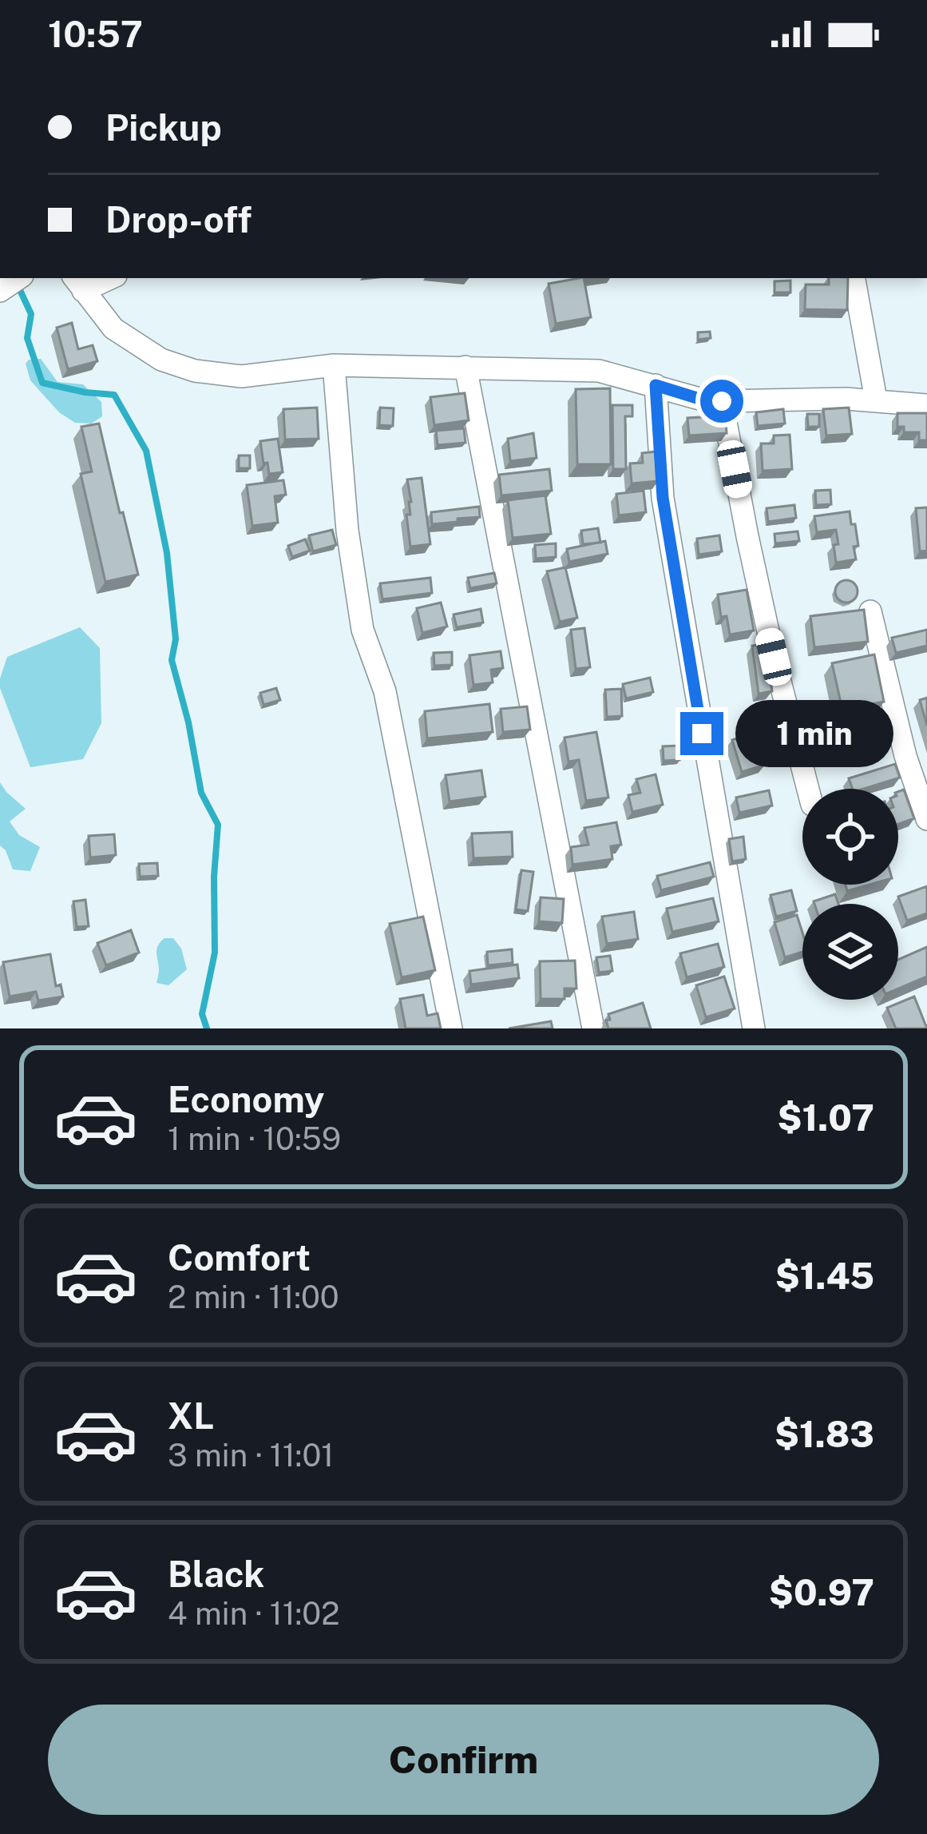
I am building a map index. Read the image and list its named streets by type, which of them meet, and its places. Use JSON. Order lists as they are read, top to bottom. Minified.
{"page":{"status":"10:57","banner":["Pickup","Drop-off"],"bubble":"1 min","list":[{"name":"Economy","note":"1 min · 10:59","value":"$1.07"},{"name":"Comfort","note":"2 min · 11:00","value":"$1.45"},{"name":"XL","note":"3 min · 11:01","value":"$1.83"},{"name":"Black","note":"4 min · 11:02","value":"$0.97"}],"buttons":"Confirm"}}
